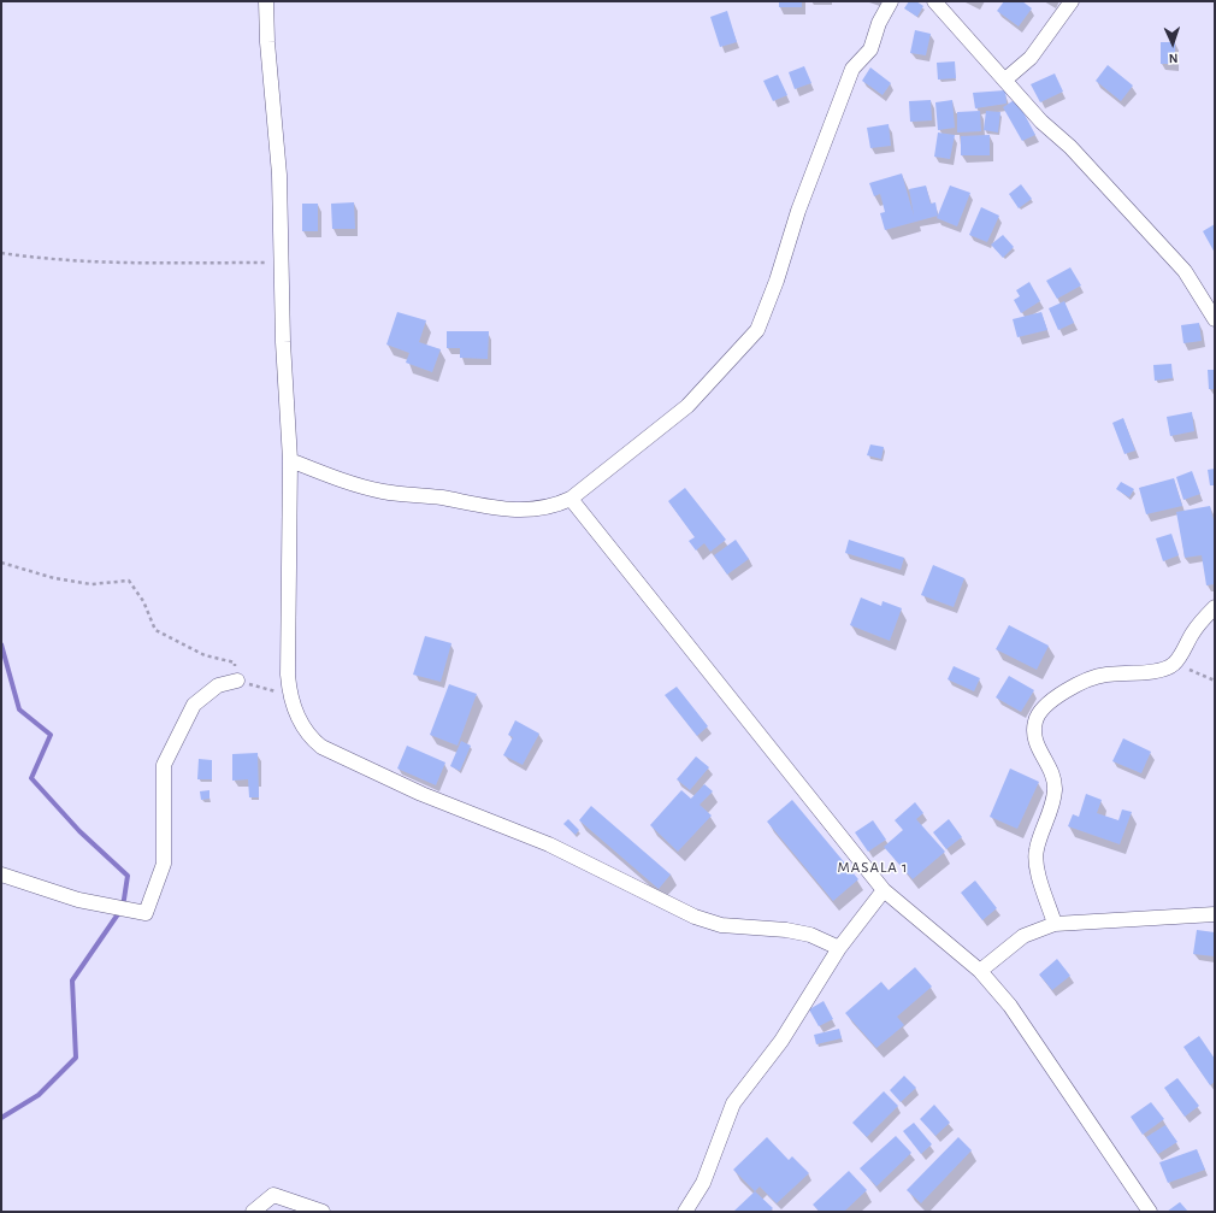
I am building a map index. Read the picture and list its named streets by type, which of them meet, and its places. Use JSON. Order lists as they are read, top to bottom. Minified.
{"districts":["MASALA 1"],"north":"bottom"}
